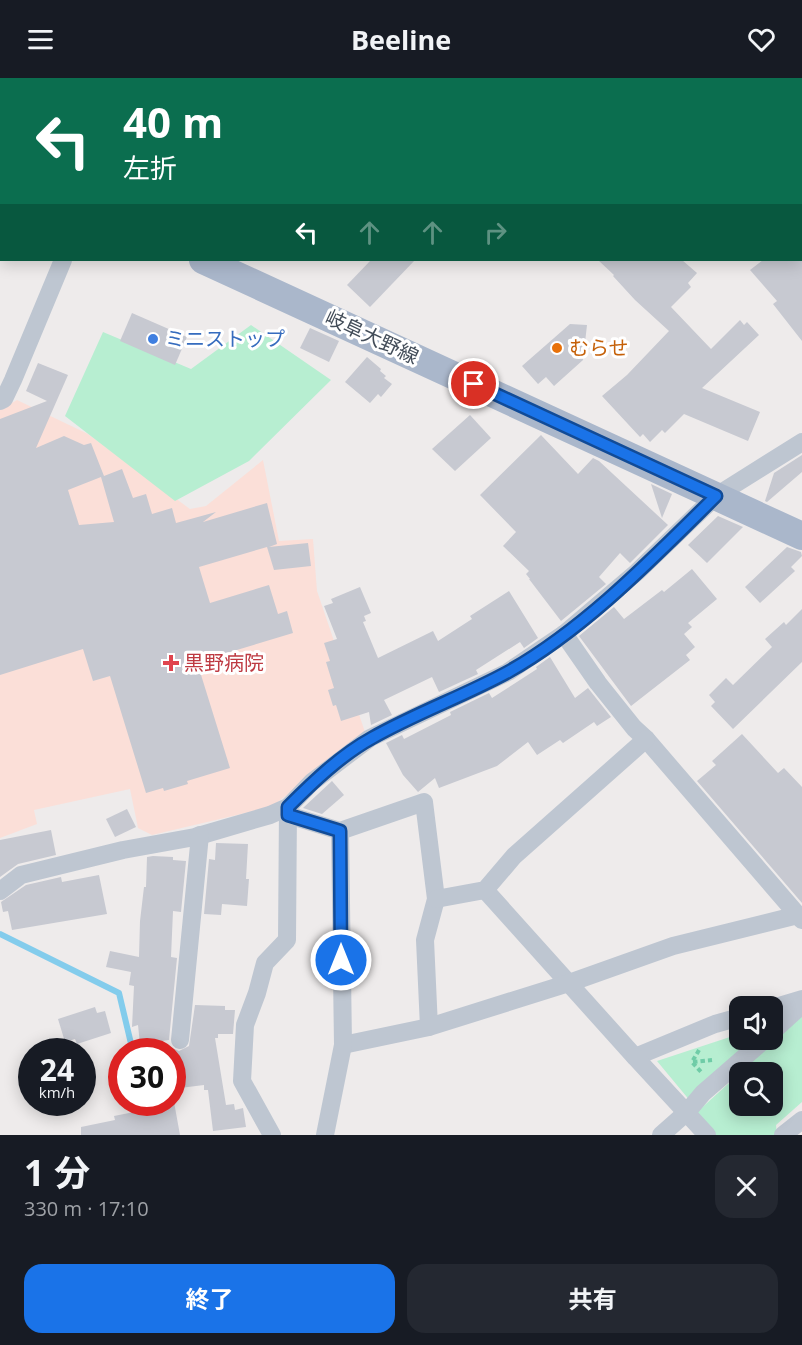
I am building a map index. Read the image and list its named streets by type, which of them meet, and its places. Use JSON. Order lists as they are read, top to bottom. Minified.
{"streets":{"main road":["岐阜大野線"]},"places":{"other":["ミニストップ","むらせ"],"health":["黒野病院"]},"page":{"header":"Beeline","turn":["40 m","左折"],"speed":"24 km/h","limit":"30","heading":["1 分","330 m · 17:10"],"buttons":["終了","共有"]}}
